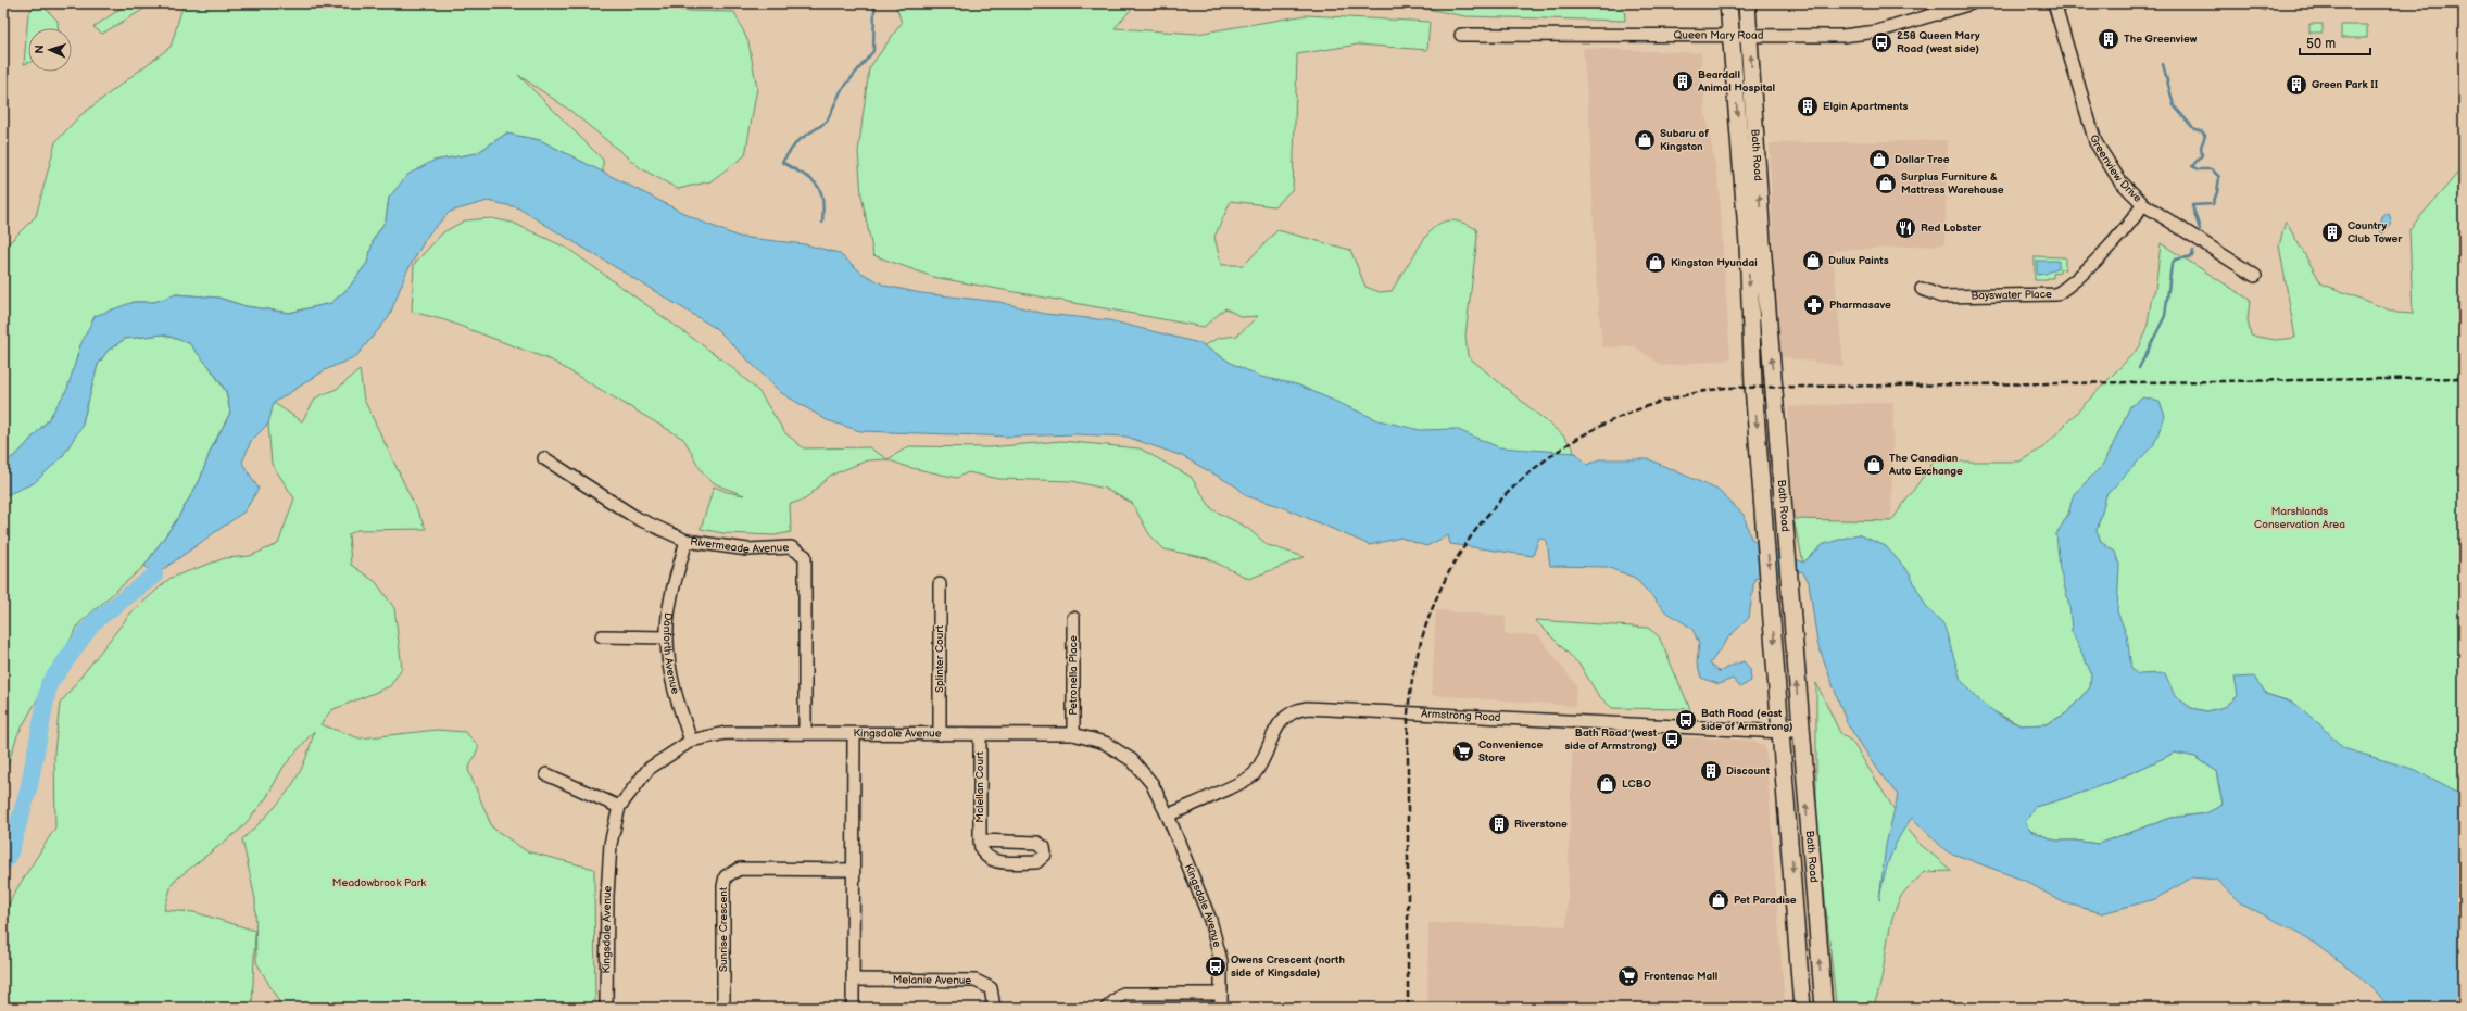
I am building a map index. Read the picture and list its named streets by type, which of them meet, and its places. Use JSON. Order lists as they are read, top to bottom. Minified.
{"streets":{"main road":["Bath Road"],"street":["Queen Mary Road","Greenview Drive","Bayswater Place","Rivermeade Avenue","Danforth Avenue","Splinter Court","Petronella Place","Armstrong Road","Kingsdale Avenue","Mclellan Court","Sunrise Crescent","Melanie Avenue"]},"crossings":[["Queen Mary Road","Bath Road"],["Bath Road","Armstrong Road"],["Greenview Drive","Bayswater Place"],["Rivermeade Avenue","Danforth Avenue"],["Rivermeade Avenue","Kingsdale Avenue"],["Danforth Avenue","Kingsdale Avenue"],["Splinter Court","Kingsdale Avenue"],["Petronella Place","Kingsdale Avenue"],["Armstrong Road","Kingsdale Avenue"],["Kingsdale Avenue","Mclellan Court"]],"parks":["Marshlands Conservation Area","Meadowbrook Park"],"places":{"building":["The Greenview","Beardall Animal Hospital","Green Park II","Elgin Apartments","Country Club Tower","Discount","Riverstone"],"bus stop":["258 Queen Mary Road (west side)","Bath Road (east side of Armstrong)","Bath Road (west side of Armstrong)","Owens Crescent (north side of Kingsdale)"],"shop":["Subaru of Kingston","Dollar Tree","Surplus Furniture & Mattress Warehouse","Dulux Paints","Kingston Hyundai","The Canadian Auto Exchange","LCBO","Pet Paradise"],"restaurant":["Red Lobster"],"pharmacy":["Pharmasave"],"supermarket":["Convenience Store","Frontenac Mall"]},"scale_bar":"50 m","north":"left"}
